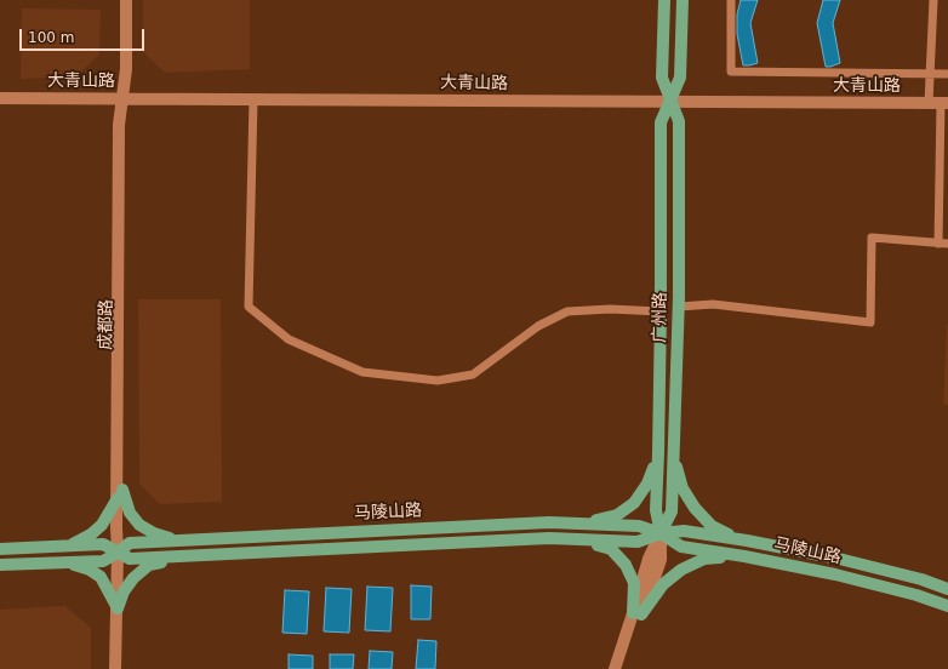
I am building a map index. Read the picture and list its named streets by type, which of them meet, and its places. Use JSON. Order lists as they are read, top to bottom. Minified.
{"streets":{"main road":["广州路","马陵山路"],"street":["大青山路","成都路"]},"crossings":[["大青山路","广州路"],["大青山路","成都路"],["广州路","马陵山路"],["成都路","马陵山路"]],"scale_bar":"100 m"}
